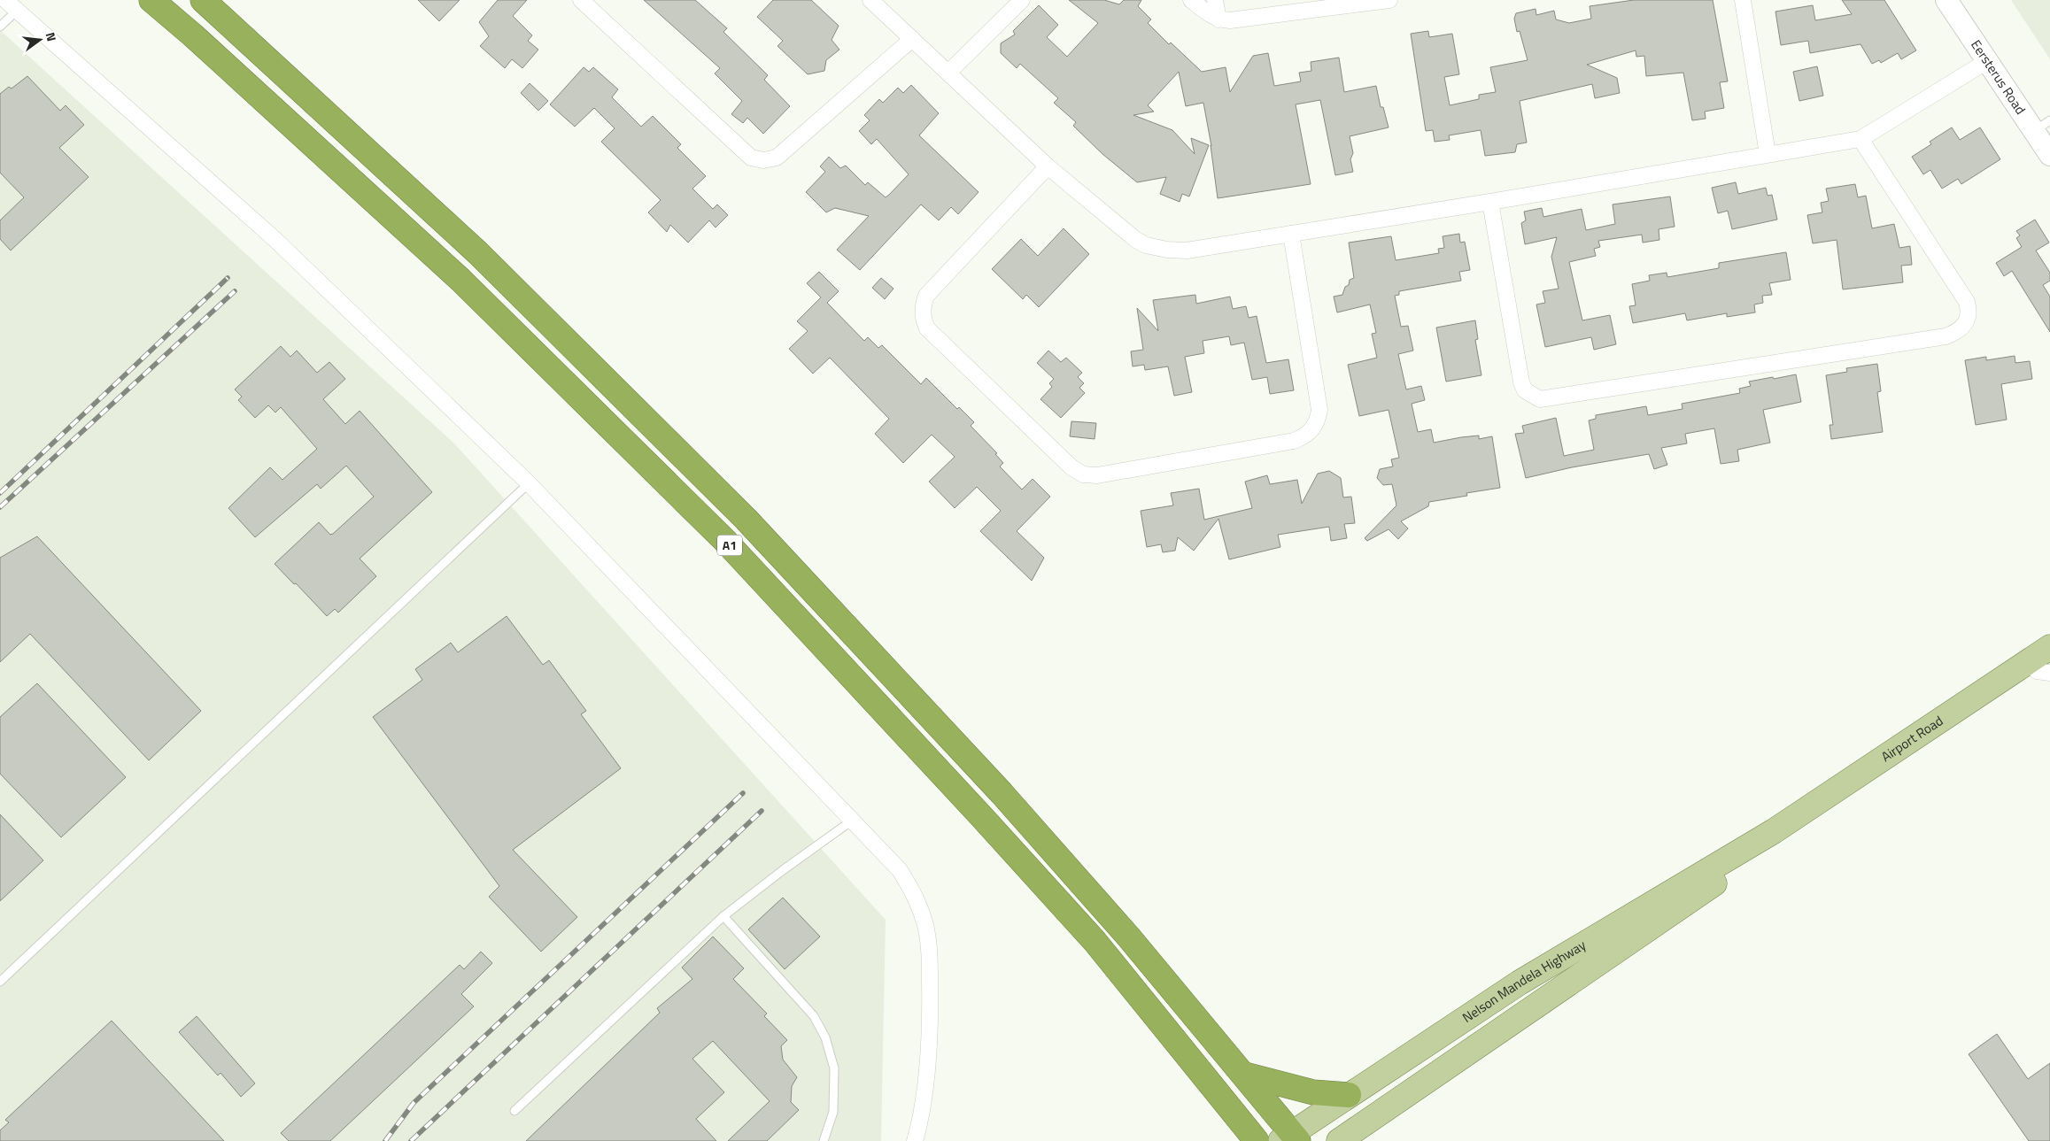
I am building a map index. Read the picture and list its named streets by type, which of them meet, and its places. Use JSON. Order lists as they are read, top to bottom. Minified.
{"streets":{"highway":["A1"],"main road":["Airport Road","Nelson Mandela Highway"],"street":["Eersterus Road"]},"crossings":[["A1","Nelson Mandela Highway"],["Airport Road","Nelson Mandela Highway"]],"north":"right"}
